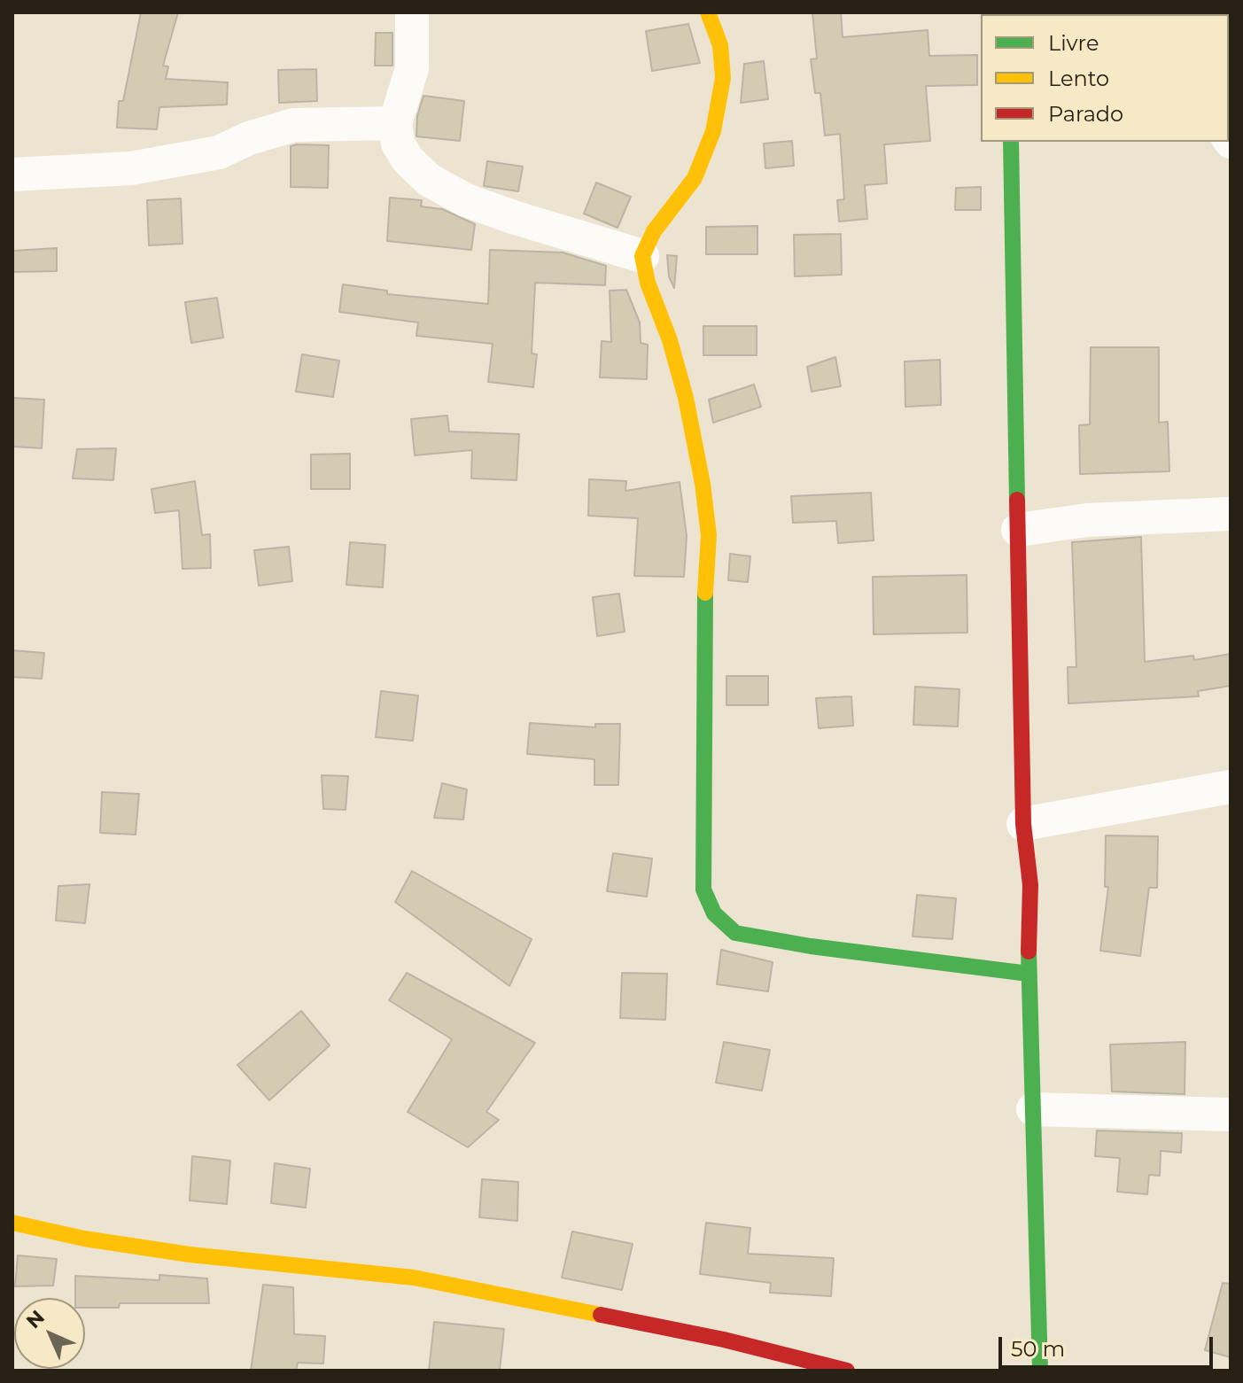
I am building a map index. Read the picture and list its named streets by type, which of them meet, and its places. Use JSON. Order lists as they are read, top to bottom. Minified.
{"legend":["Livre","Lento","Parado"],"scale_bar":"50 m","north":"top left"}
